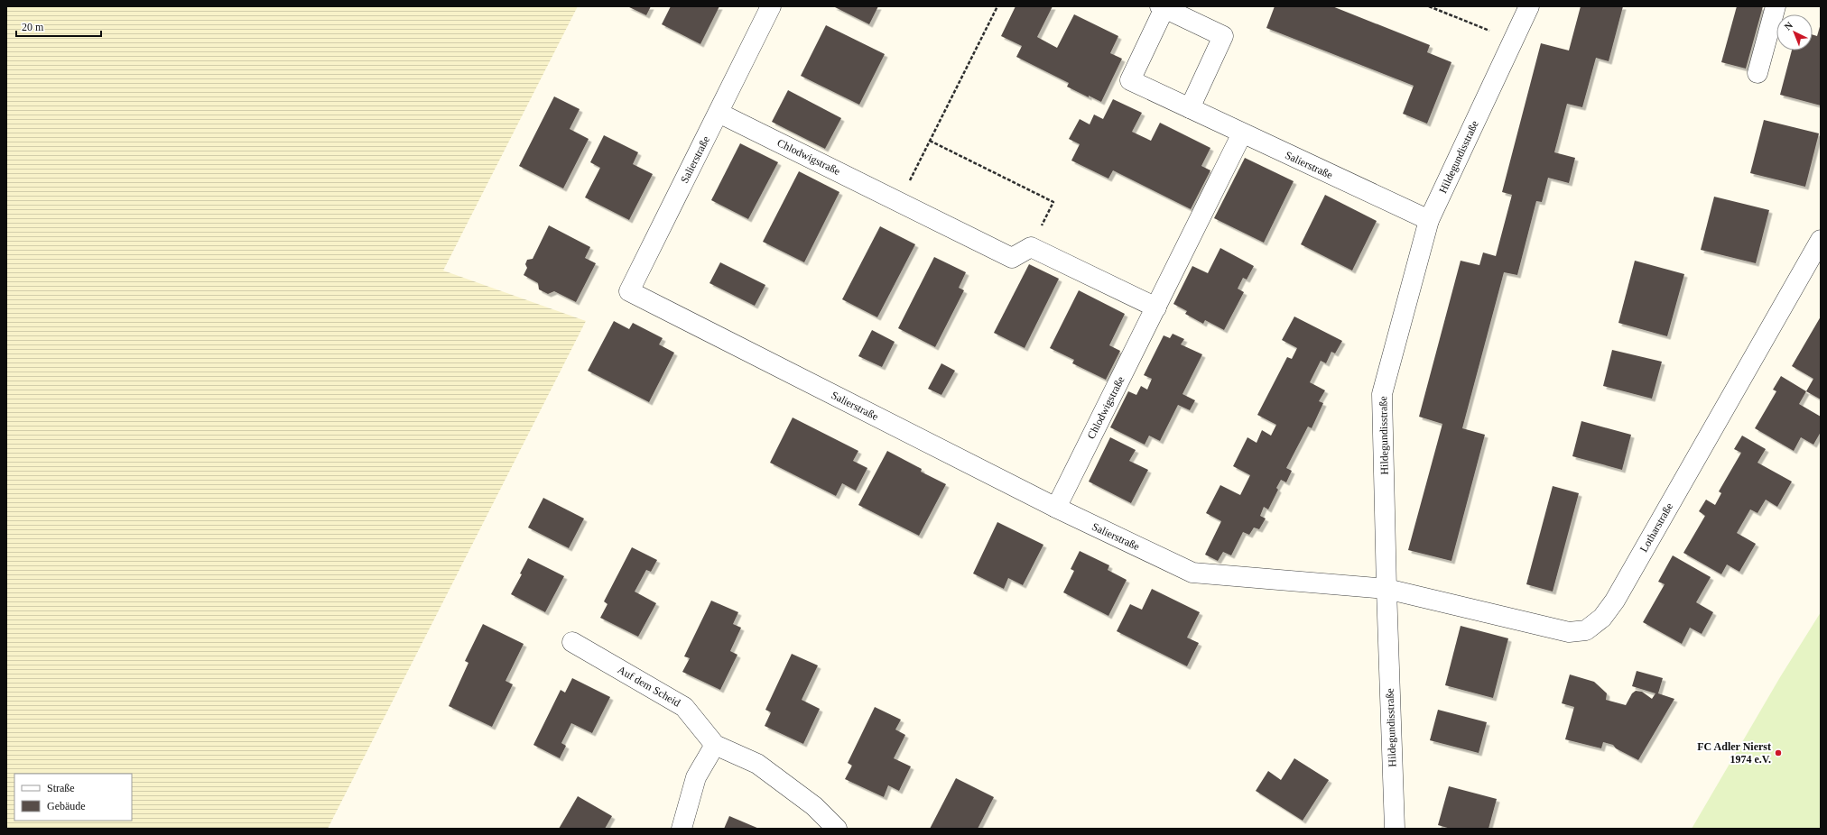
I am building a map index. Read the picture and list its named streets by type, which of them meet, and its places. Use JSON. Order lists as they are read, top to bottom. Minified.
{"streets":{"street":["Chlodwigstraße","Hildegundisstraße","Salierstraße","Lotharstraße","Auf dem Scheid"]},"crossings":[["Chlodwigstraße","Salierstraße"],["Hildegundisstraße","Salierstraße"],["Hildegundisstraße","Lotharstraße"],["Salierstraße","Lotharstraße"]],"places":["FC Adler Nierst 1974 e.V."],"legend":["Straße","Gebäude"],"scale_bar":"20 m","north":"top left"}
